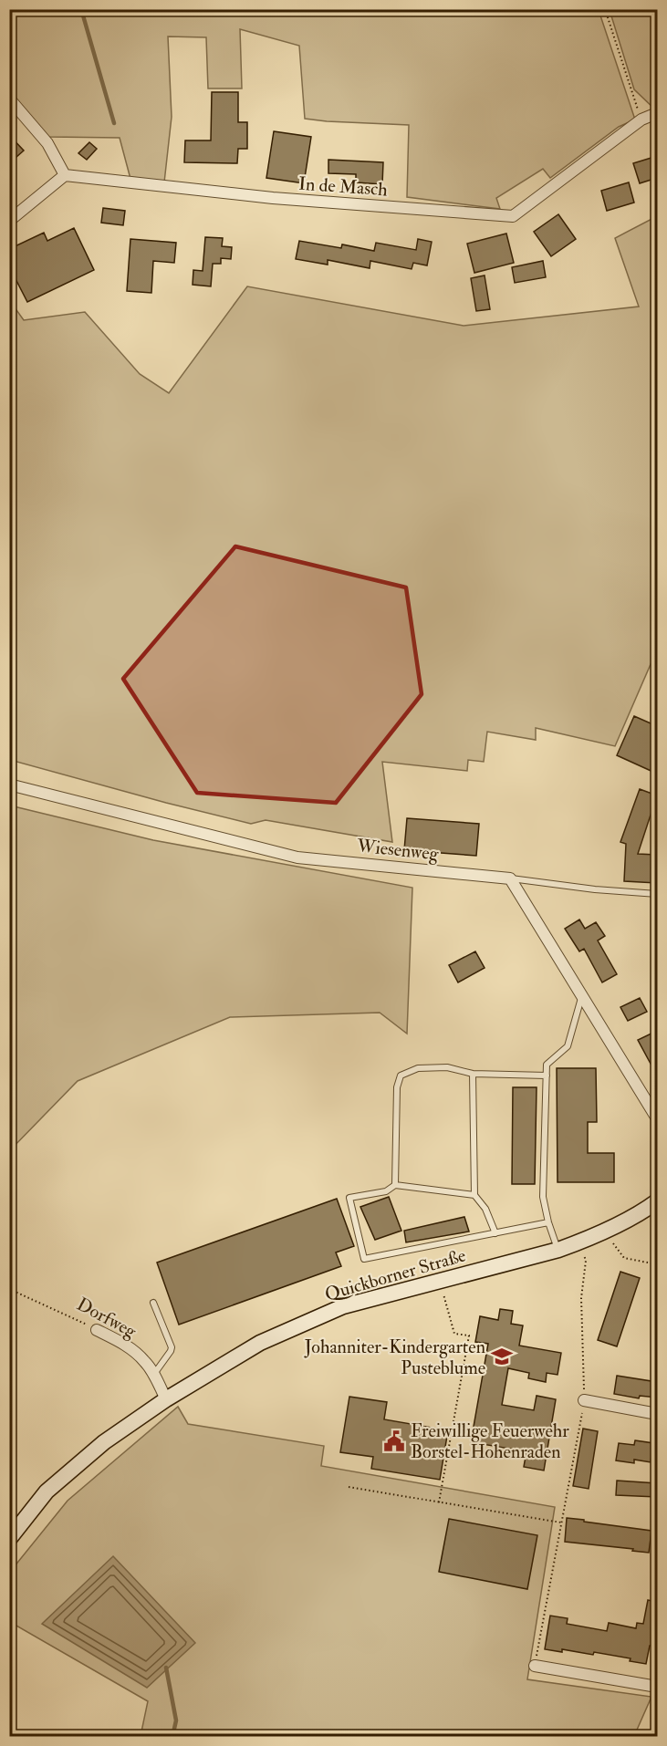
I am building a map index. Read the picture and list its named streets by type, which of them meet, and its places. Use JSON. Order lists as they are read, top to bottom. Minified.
{"streets":{"main road":["Quickborner Straße"],"street":["In de Masch","Wiesenweg","Dorfweg"]},"crossings":[["Quickborner Straße","Dorfweg"]],"places":{"school or university":["Johanniter-Kindergarten Pusteblume"],"public building":["Freiwillige Feuerwehr Borstel-Hohenraden"]}}
